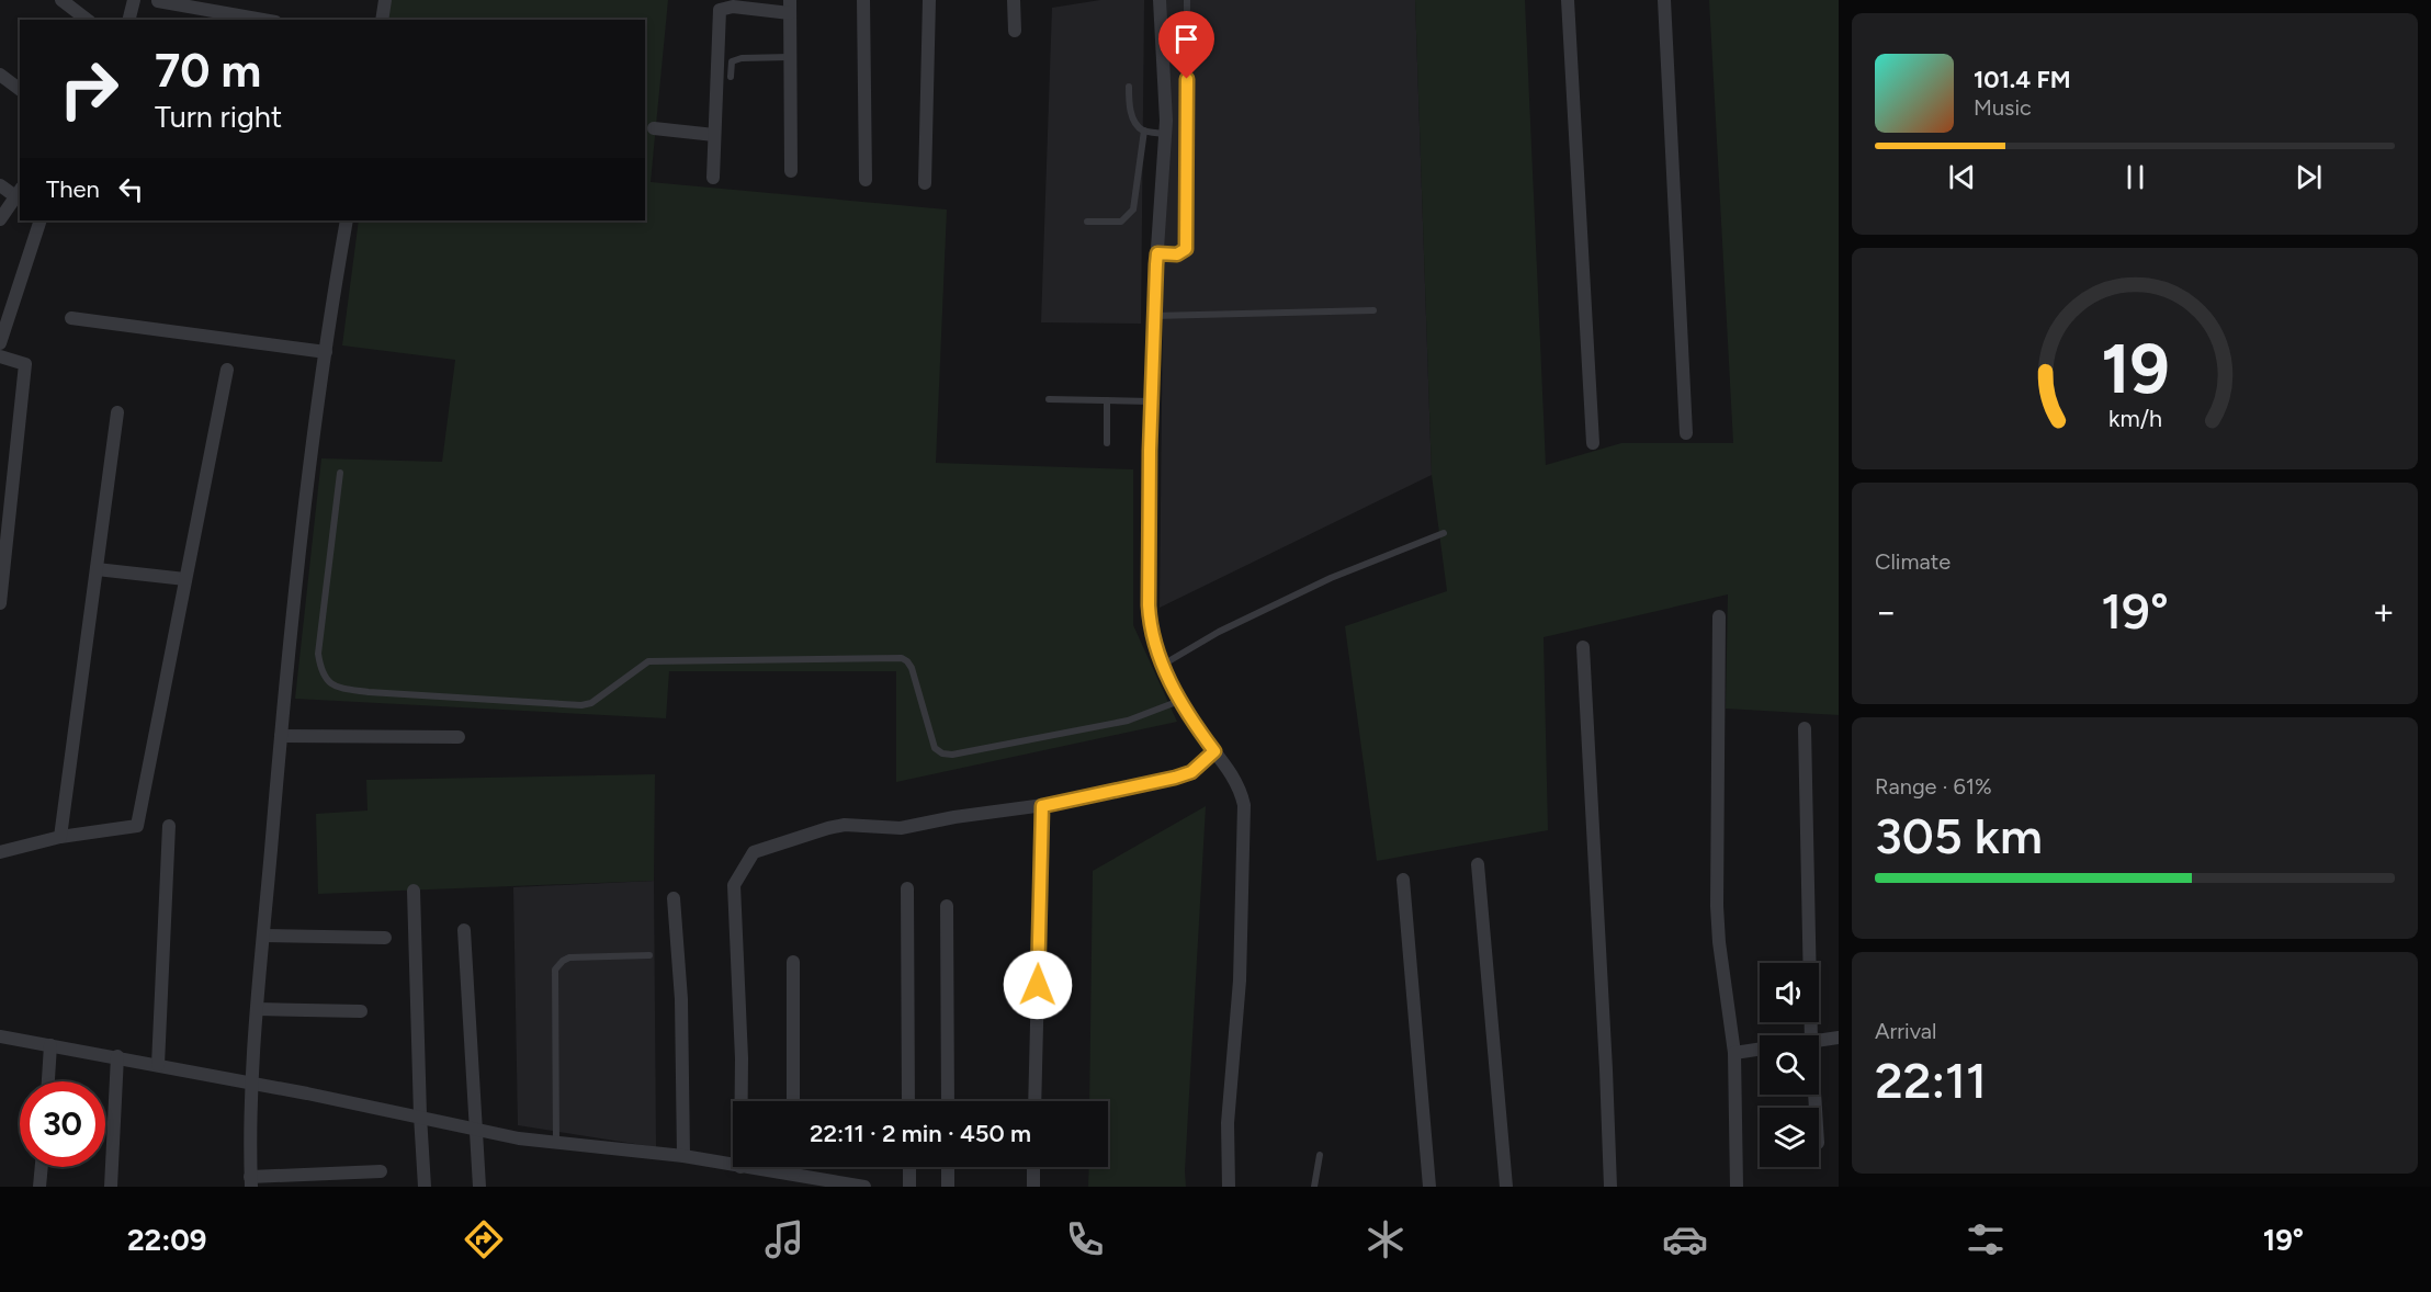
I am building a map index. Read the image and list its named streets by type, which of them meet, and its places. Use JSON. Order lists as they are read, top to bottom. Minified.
{"page":{"turn":["70 m","Turn right"],"song":["101.4 FM","Music"],"then":"Then","tile":["Climate",["Range · 61%","305 km"],["Arrival","22:11"]],"heat":["−","19°","+"],"limit":"30","trip":"22:11 · 2 min · 450 m","tabs":["22:09","19°"],"gauge":["19","km/h"]}}
